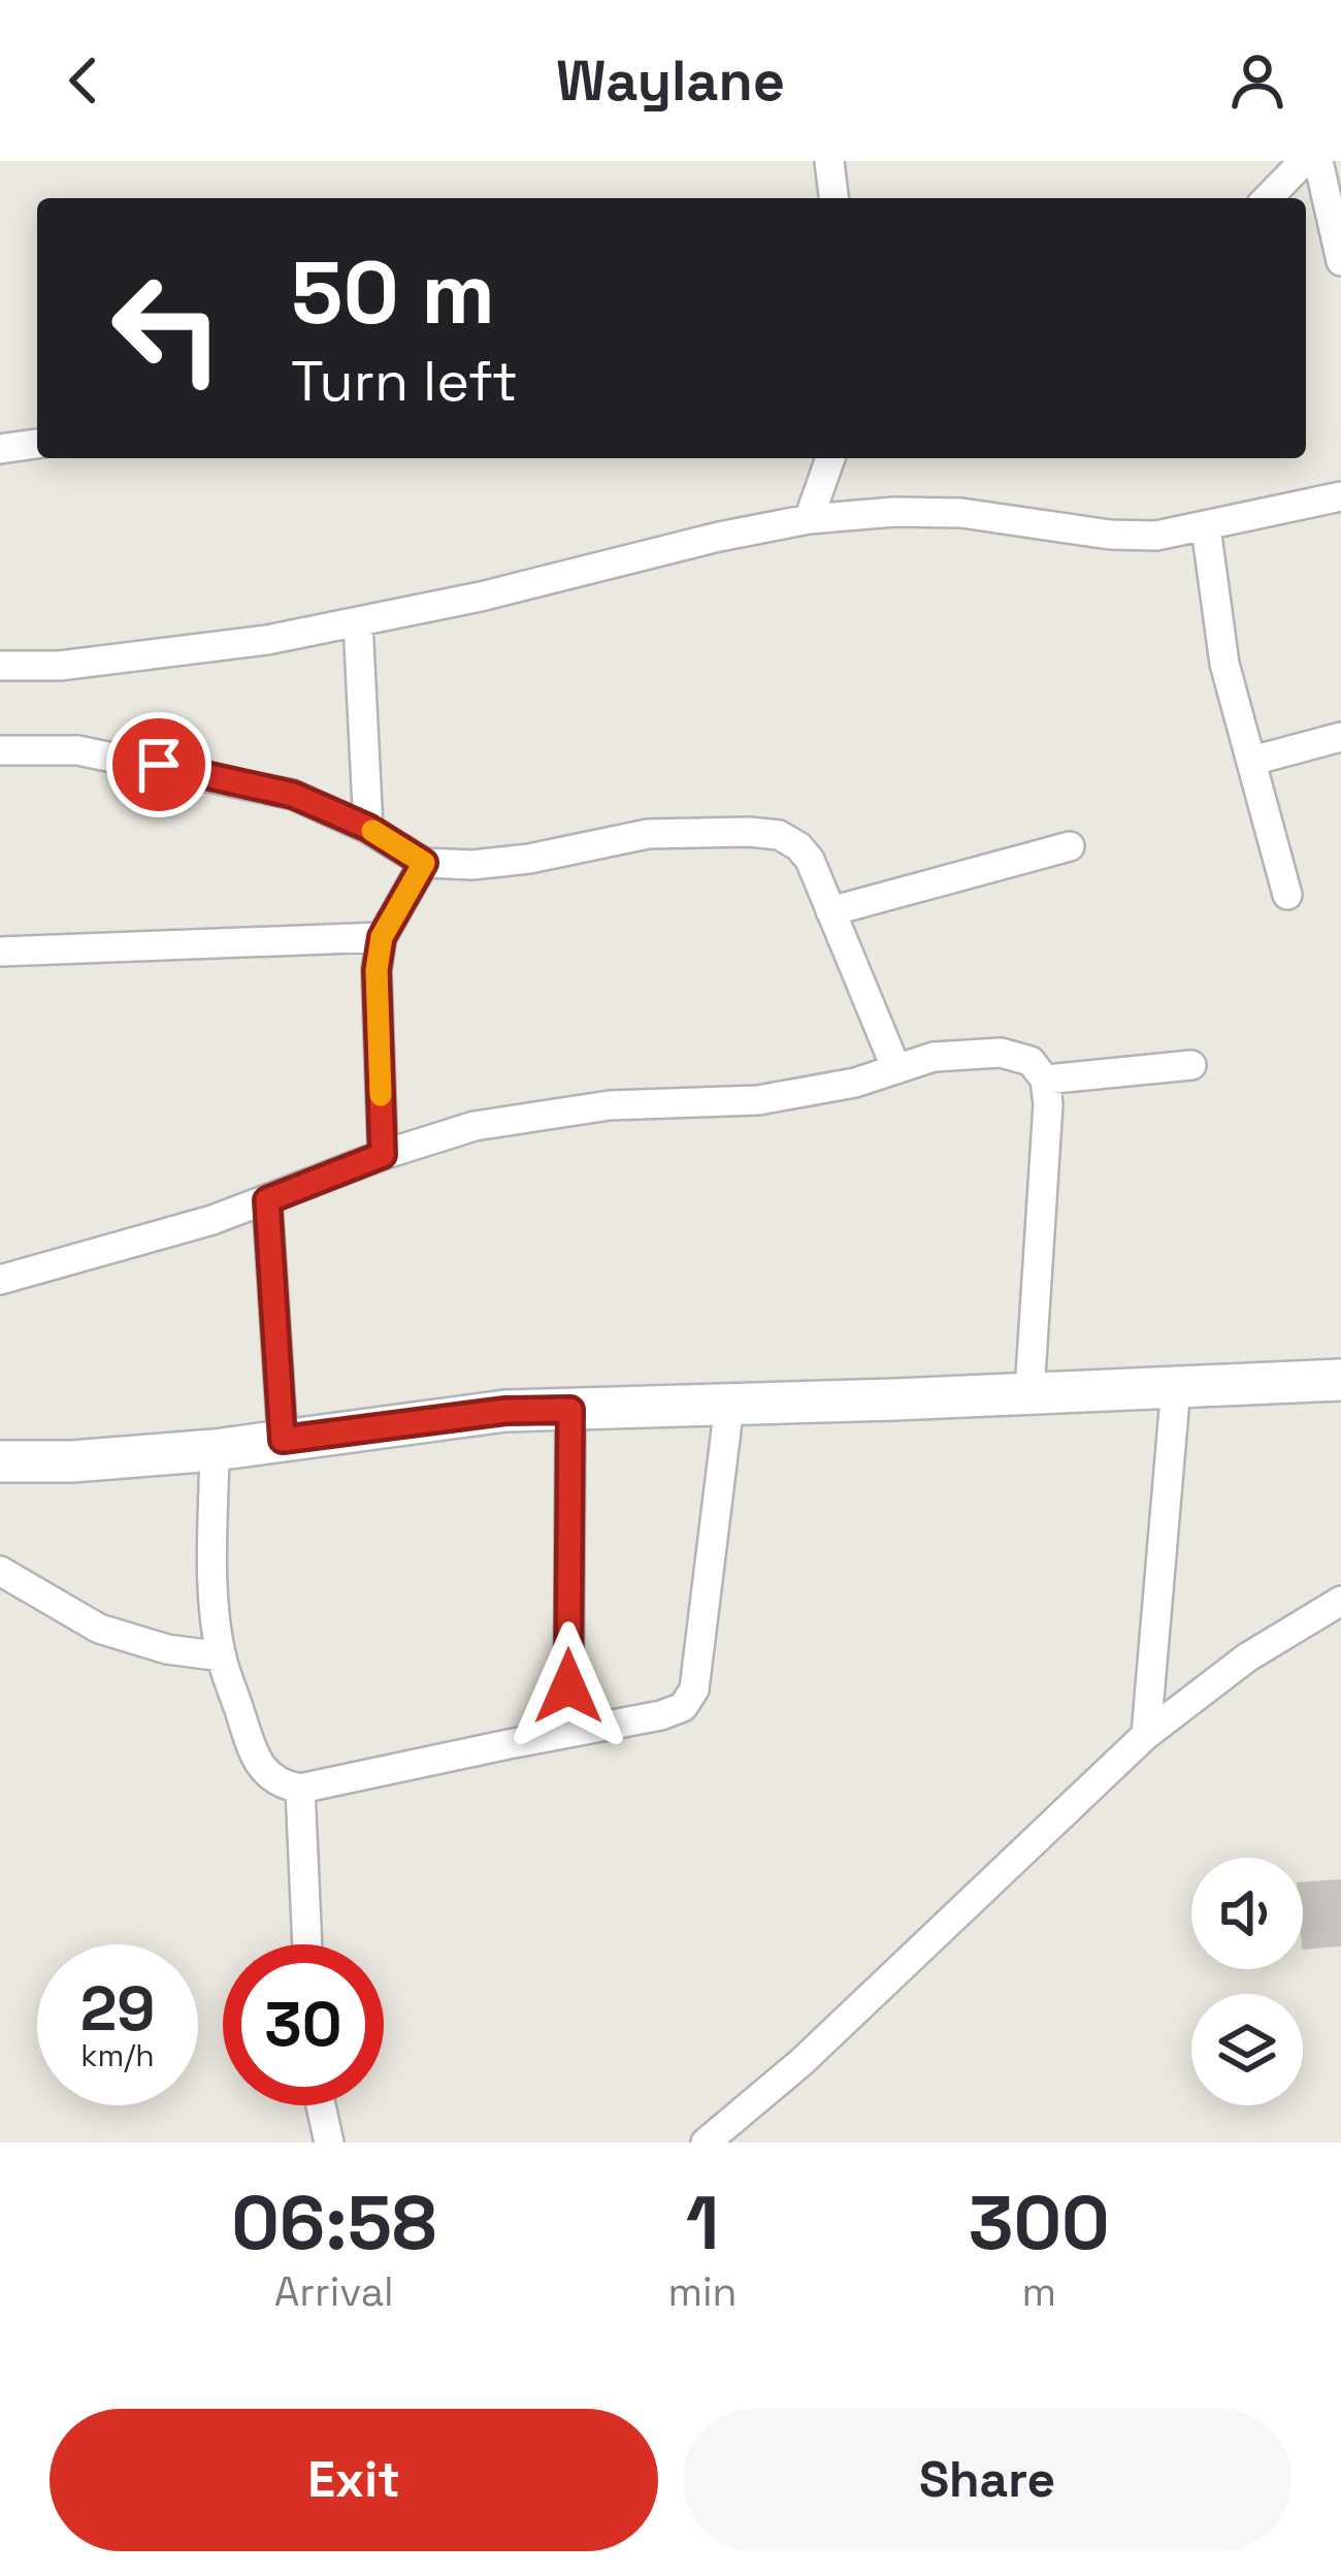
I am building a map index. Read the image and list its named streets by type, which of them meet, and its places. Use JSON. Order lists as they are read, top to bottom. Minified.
{"page":{"header":"Waylane","turn":["50 m","Turn left"],"speed":"29 km/h","limit":"30","eta":["06:58","Arrival","1","min","300","m"],"buttons":["Exit","Share"]}}
